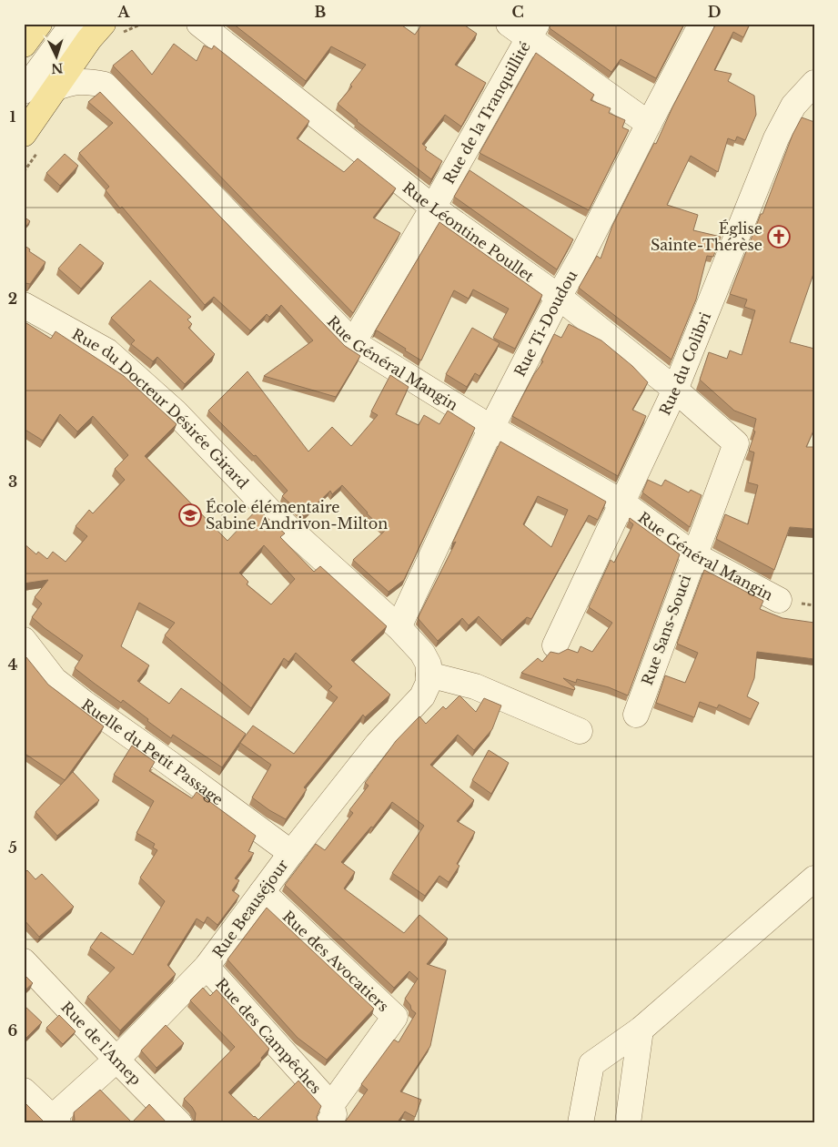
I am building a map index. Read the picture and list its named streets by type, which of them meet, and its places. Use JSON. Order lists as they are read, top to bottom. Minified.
{"streets":{"street":["Rue de la Tranquillité","Rue Léontine Poullet","Rue Ti-Doudou","Rue Général Mangin","Rue du Colibri","Rue du Docteur Désirée Girard","Rue Sans-Souci","Ruelle du Petit Passage","Rue Beauséjour","Rue des Avocatiers","Rue des Campêches","Rue de l'Amep"]},"crossings":[["Rue de la Tranquillité","Rue Léontine Poullet"],["Rue de la Tranquillité","Rue Général Mangin"],["Rue Léontine Poullet","Rue Ti-Doudou"],["Rue Léontine Poullet","Rue du Colibri"],["Rue Léontine Poullet","Rue Sans-Souci"],["Rue Ti-Doudou","Rue Général Mangin"],["Rue Ti-Doudou","Rue du Docteur Désirée Girard"],["Rue Général Mangin","Rue du Colibri"],["Rue Général Mangin","Rue Sans-Souci"],["Rue du Docteur Désirée Girard","Rue Beauséjour"],["Ruelle du Petit Passage","Rue Beauséjour"],["Rue Beauséjour","Rue des Avocatiers"],["Rue Beauséjour","Rue des Campêches"],["Rue Beauséjour","Rue de l'Amep"],["Rue des Avocatiers","Rue des Campêches"]],"places":{"church":["Église Sainte-Thérèse"],"school or university":["École élémentaire Sabine Andrivon-Milton"]},"north":"bottom","grid":{"columns":["A","B","C","D"],"rows":["1","2","3","4","5","6"]}}
